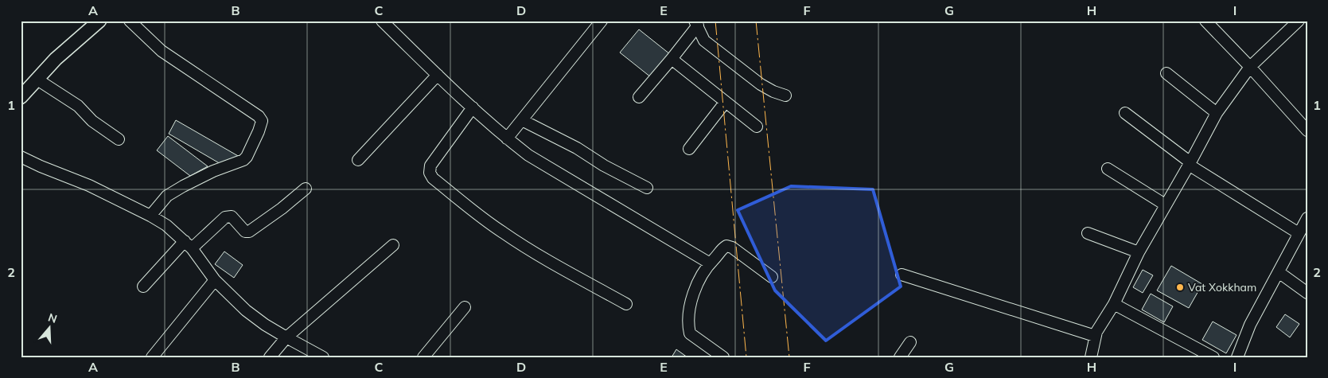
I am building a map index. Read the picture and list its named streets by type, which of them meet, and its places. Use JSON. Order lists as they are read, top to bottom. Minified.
{"places":["Vat Xokkham"],"north":"top","grid":{"columns":["A","B","C","D","E","F","G","H","I"],"rows":["1","2"]}}
